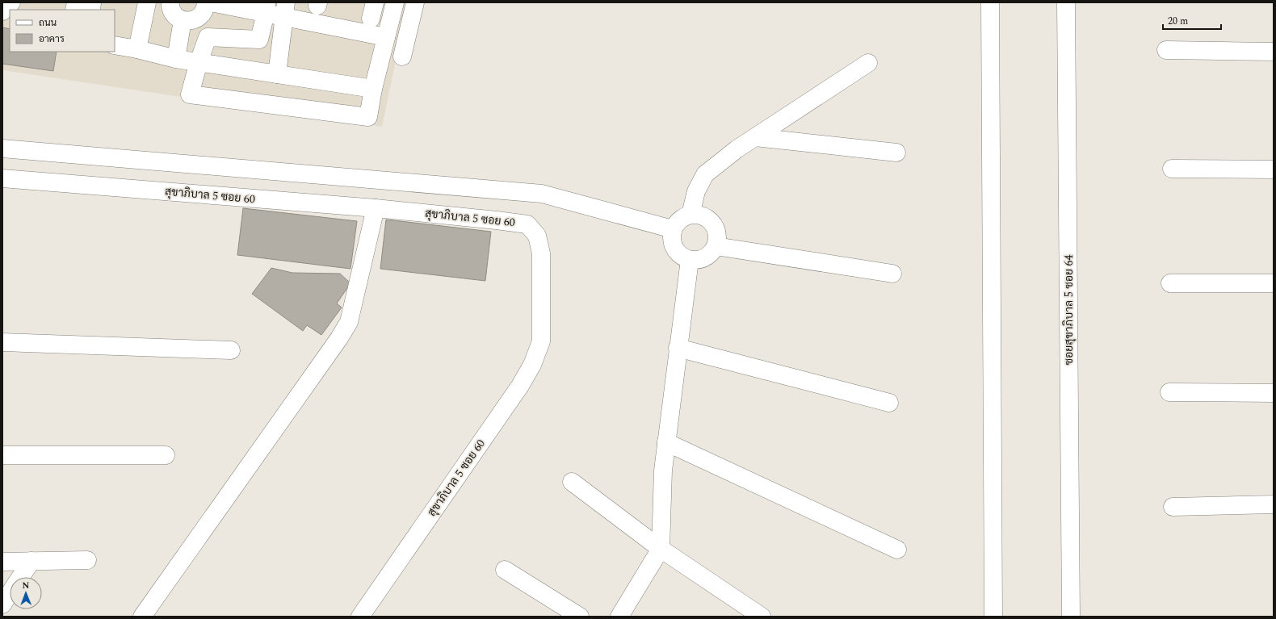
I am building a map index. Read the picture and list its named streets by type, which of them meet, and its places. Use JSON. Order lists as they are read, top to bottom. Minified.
{"streets":{"street":["สุขาภิบาล 5 ซอย 60","ซอยสุขาภิบาล 5 ซอย 64"]},"legend":["ถนน","อาคาร"],"scale_bar":"20 m","north":"top"}
